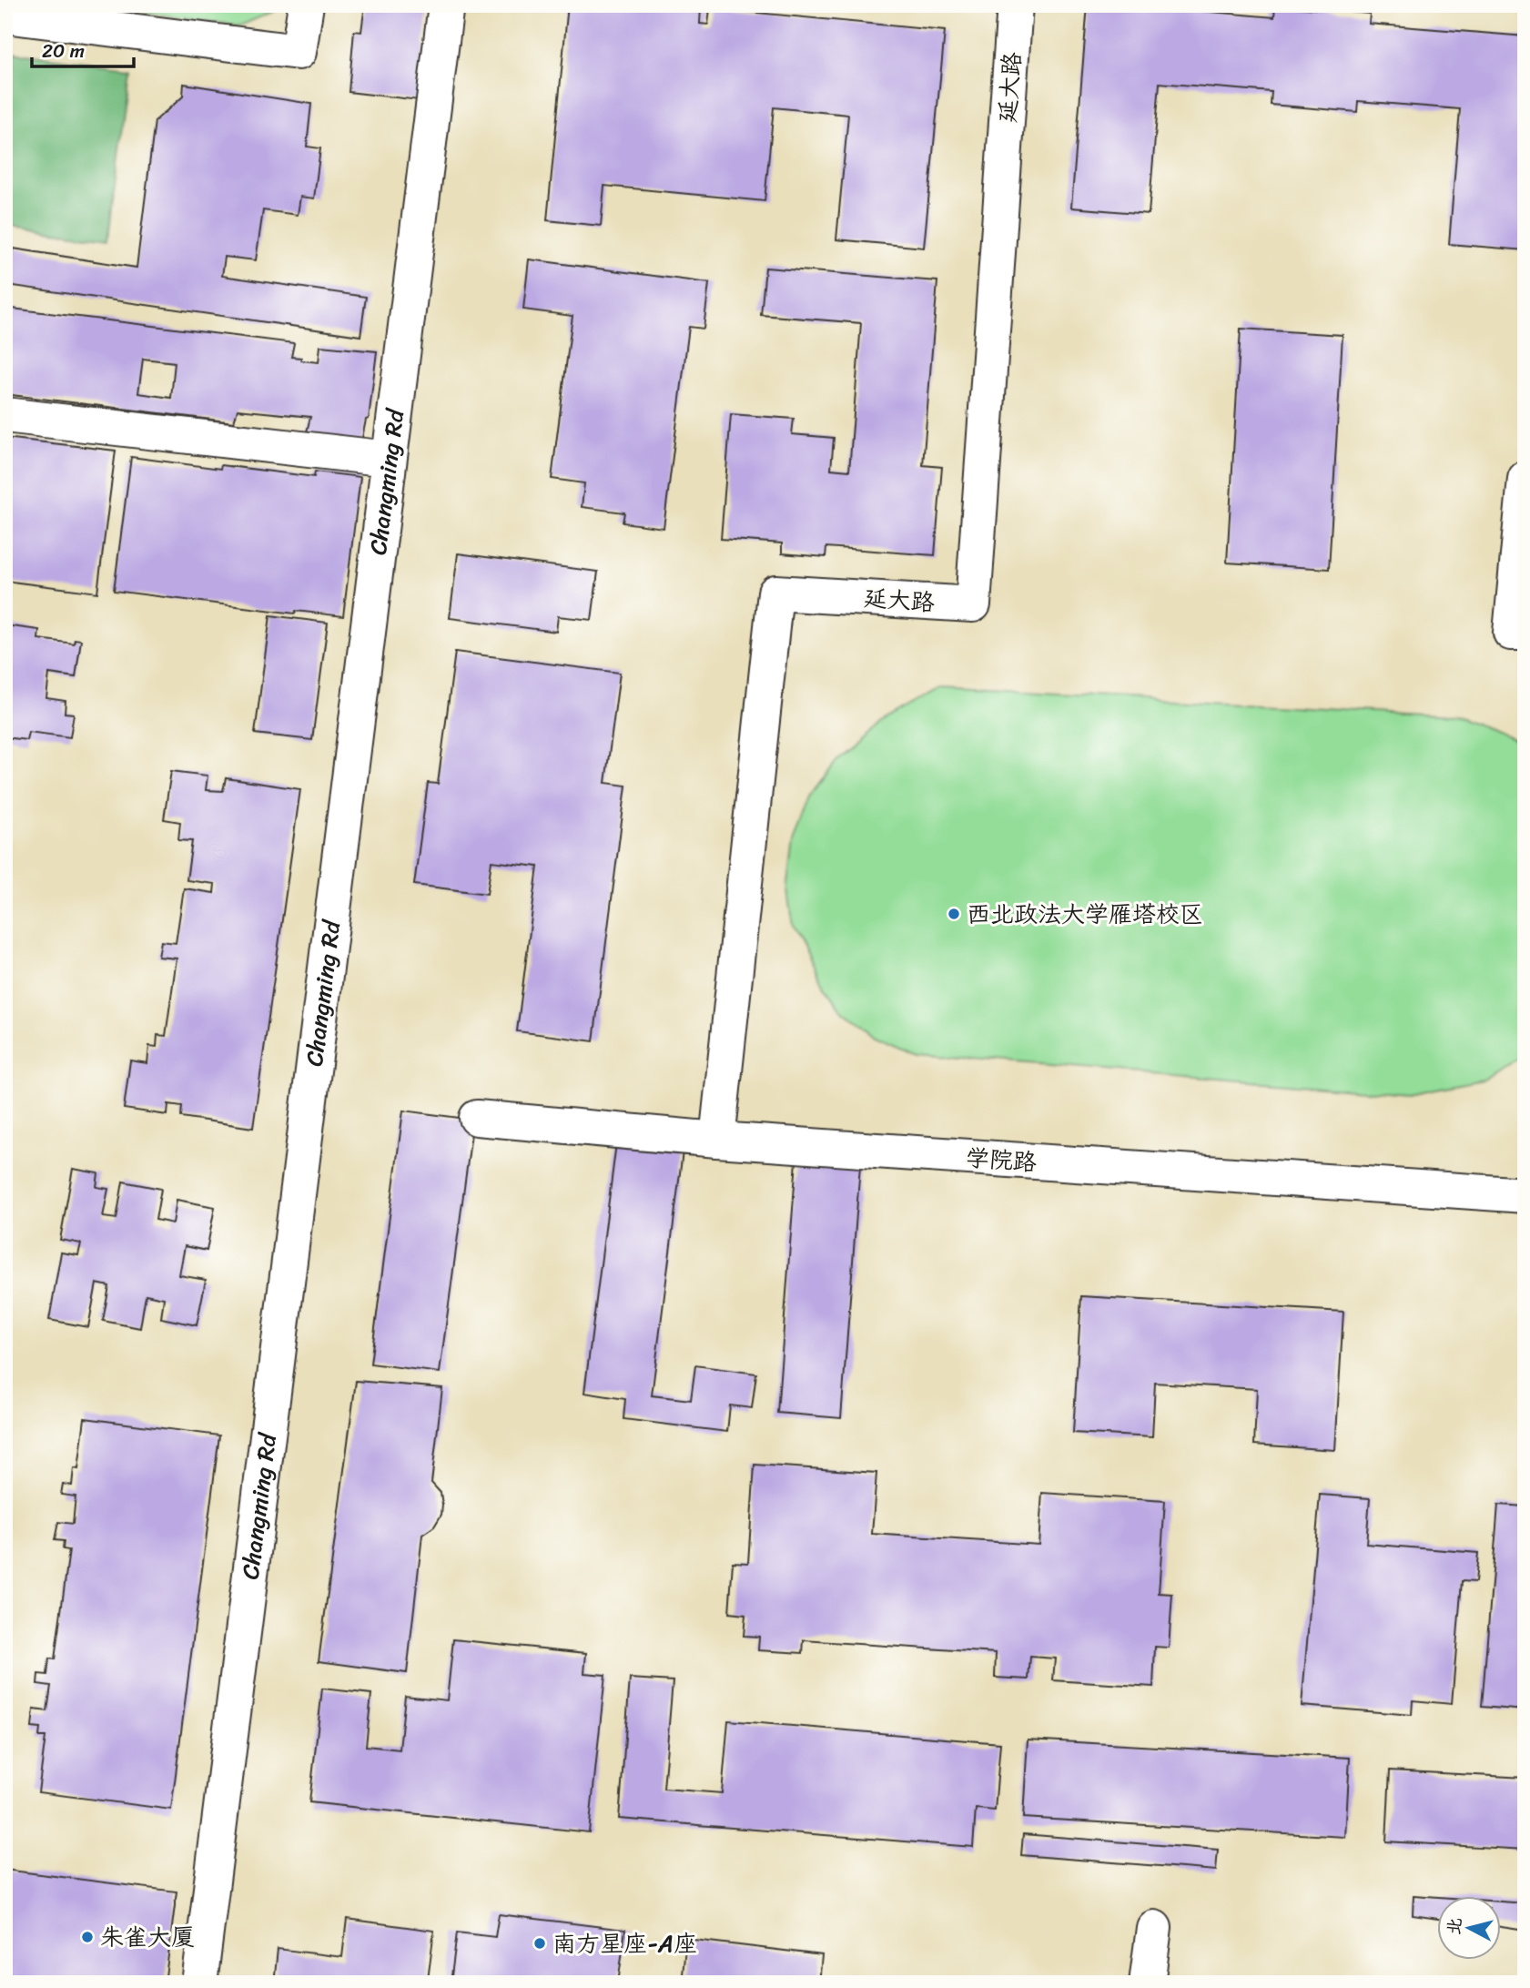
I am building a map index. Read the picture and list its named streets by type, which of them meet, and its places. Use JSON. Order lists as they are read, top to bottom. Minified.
{"streets":{"street":["延大路","Changming Rd","学院路"]},"crossings":[["延大路","学院路"]],"places":["西北政法大学雁塔校区","朱雀大厦","南方星座-A座"],"scale_bar":"20 m","north":"left"}
